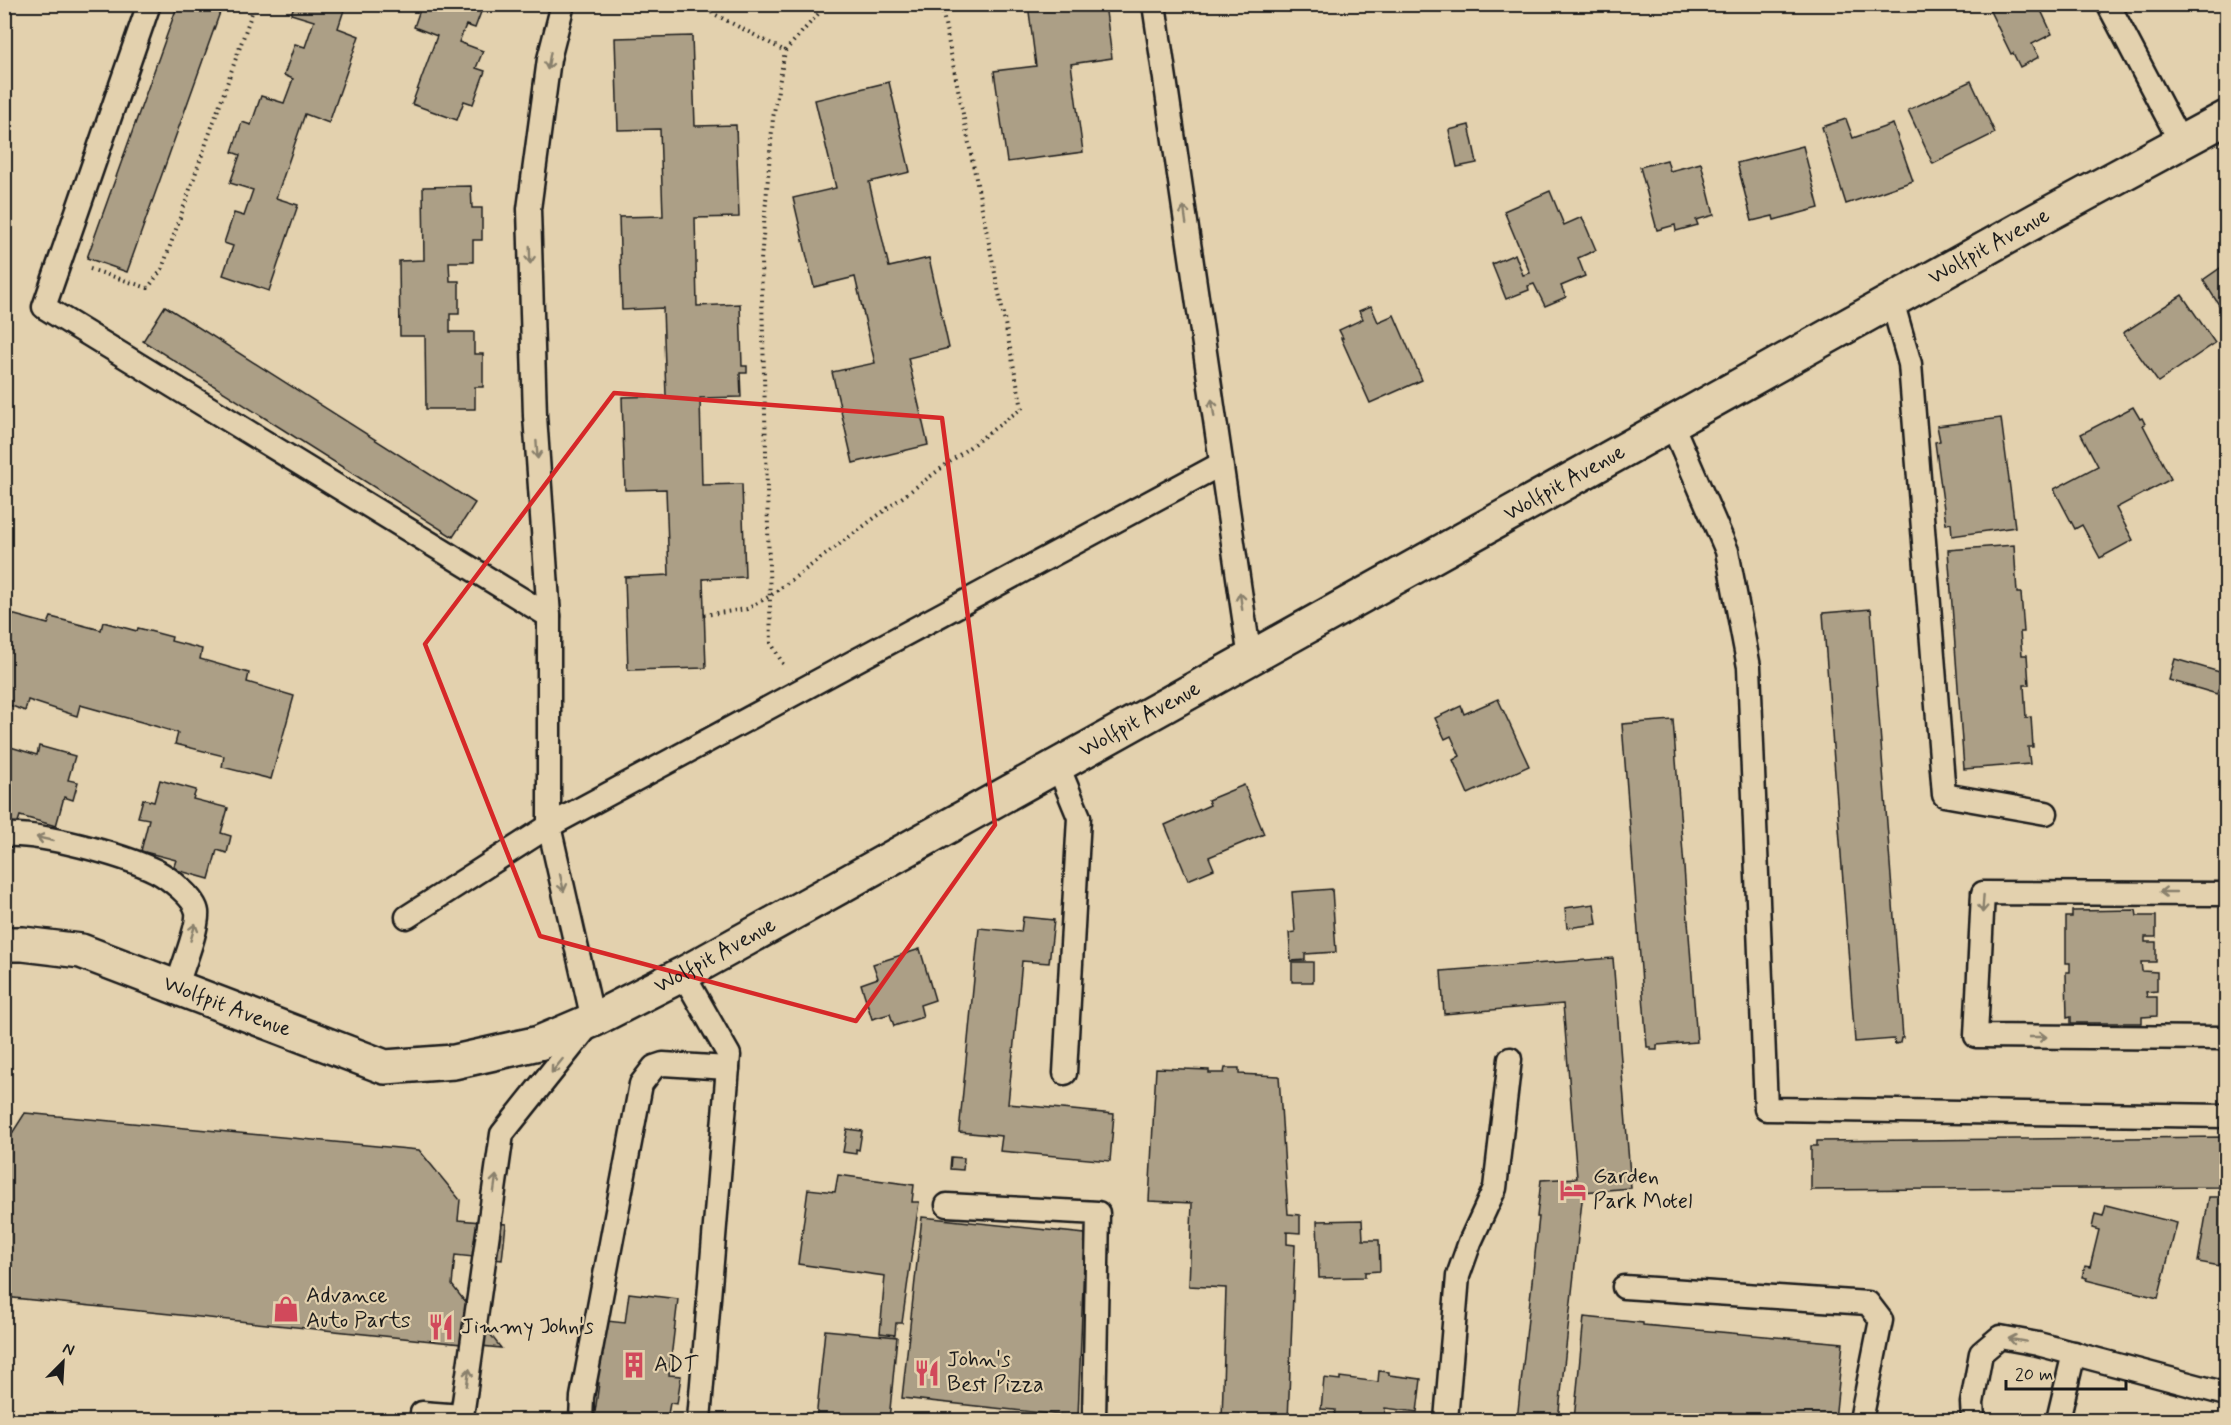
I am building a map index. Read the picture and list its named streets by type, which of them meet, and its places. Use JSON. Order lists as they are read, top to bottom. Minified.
{"streets":{"street":["Wolfpit Avenue"]},"places":{"hotel":["Garden Park Motel"],"shop":["Advance Auto Parts"],"restaurant":["Jimmy John's","John's Best Pizza"],"building":["ADT"]},"scale_bar":"20 m","north":"top right"}
